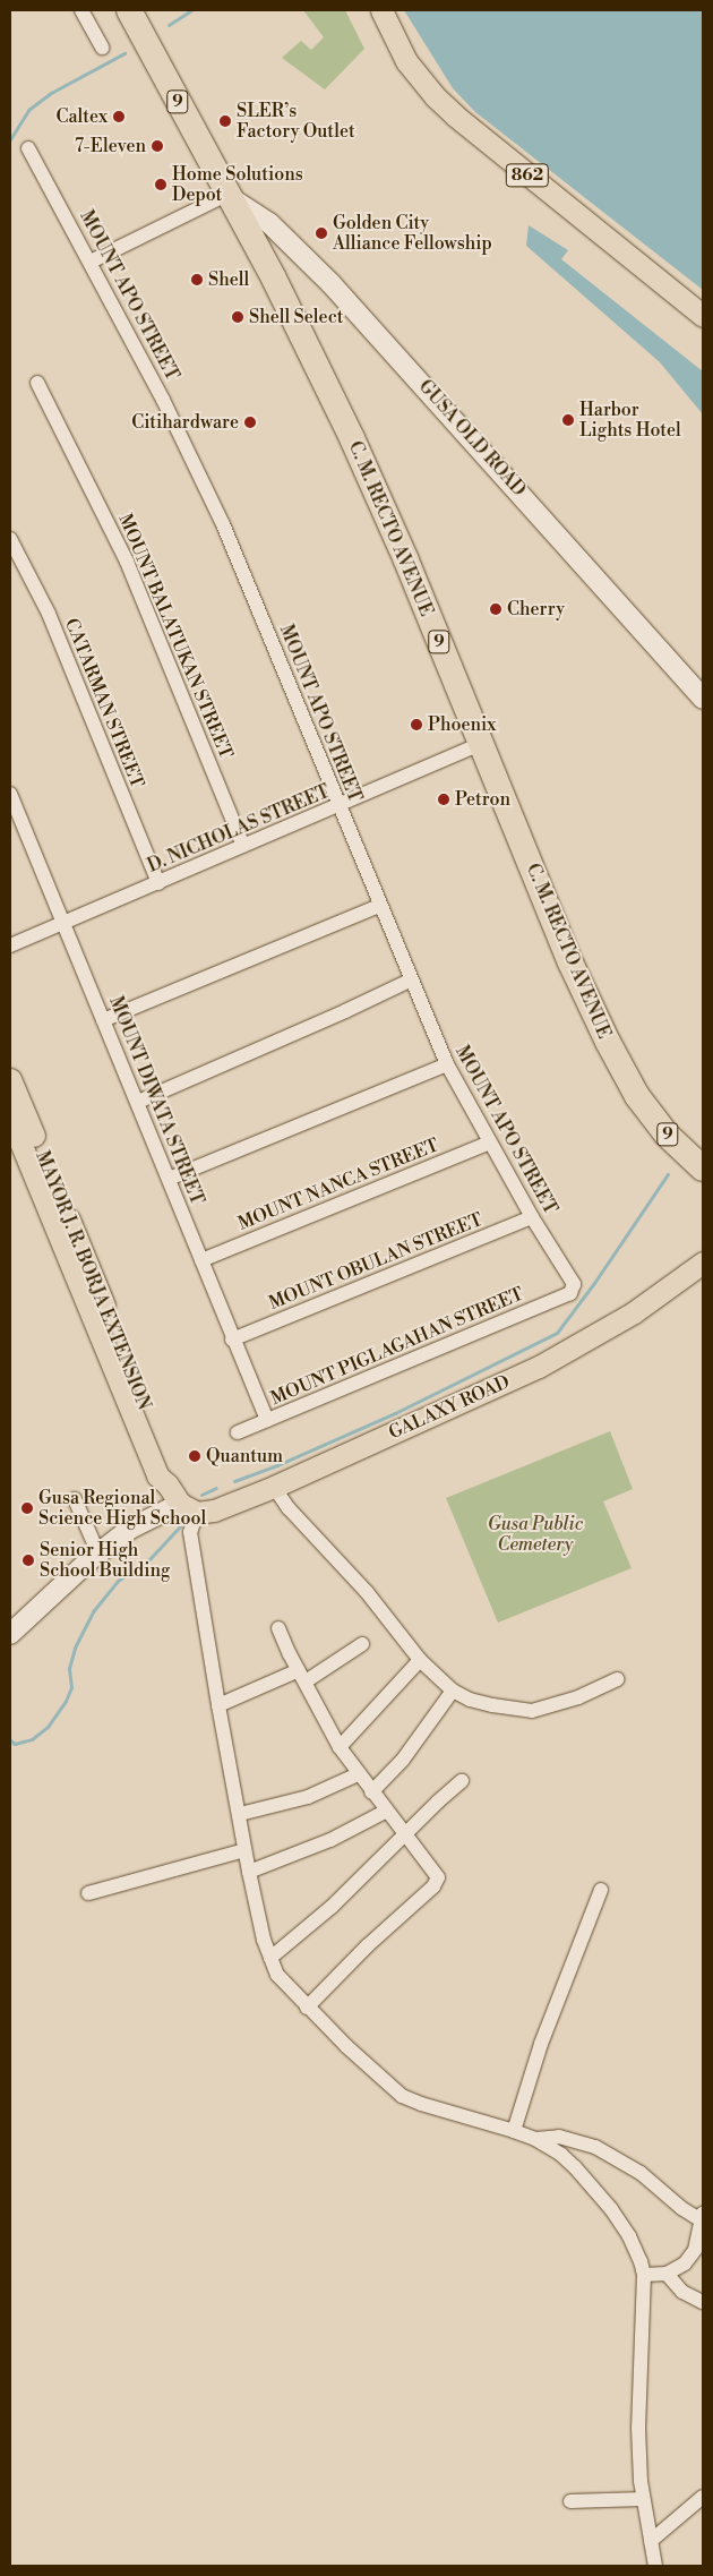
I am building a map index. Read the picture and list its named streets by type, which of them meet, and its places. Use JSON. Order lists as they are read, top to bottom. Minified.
{"streets":{"highway":["9","C. M. RECTO AVENUE"],"main road":["862","MAYOR J. R. BORJA EXTENSION","GALAXY ROAD"],"street":["MOUNT APO STREET","GUSA OLD ROAD","MOUNT BALATUKAN STREET","CATARMAN STREET","D. NICHOLAS STREET","MOUNT DIWATA STREET","MOUNT NANCA STREET","MOUNT OBULAN STREET","MOUNT PIGLAGAHAN STREET"]},"crossings":[["MOUNT APO STREET","D. NICHOLAS STREET"],["MOUNT APO STREET","MOUNT NANCA STREET"],["MOUNT APO STREET","MOUNT OBULAN STREET"],["MOUNT APO STREET","MOUNT PIGLAGAHAN STREET"],["GUSA OLD ROAD","C. M. RECTO AVENUE"],["C. M. RECTO AVENUE","D. NICHOLAS STREET"],["MOUNT BALATUKAN STREET","D. NICHOLAS STREET"],["CATARMAN STREET","D. NICHOLAS STREET"],["D. NICHOLAS STREET","MOUNT DIWATA STREET"],["MOUNT DIWATA STREET","MOUNT NANCA STREET"],["MOUNT DIWATA STREET","MOUNT OBULAN STREET"],["MOUNT DIWATA STREET","MOUNT PIGLAGAHAN STREET"],["MAYOR J. R. BORJA EXTENSION","GALAXY ROAD"]],"parks":["Gusa Public Cemetery"],"places":["Caltex","SLER’s Factory Outlet","7-Eleven","Home Solutions Depot","Golden City Alliance Fellowship","Shell","Shell Select","Harbor Lights Hotel","Citihardware","Cherry","Phoenix","Petron","Quantum","Gusa Regional Science High School","Senior High School Building"]}
